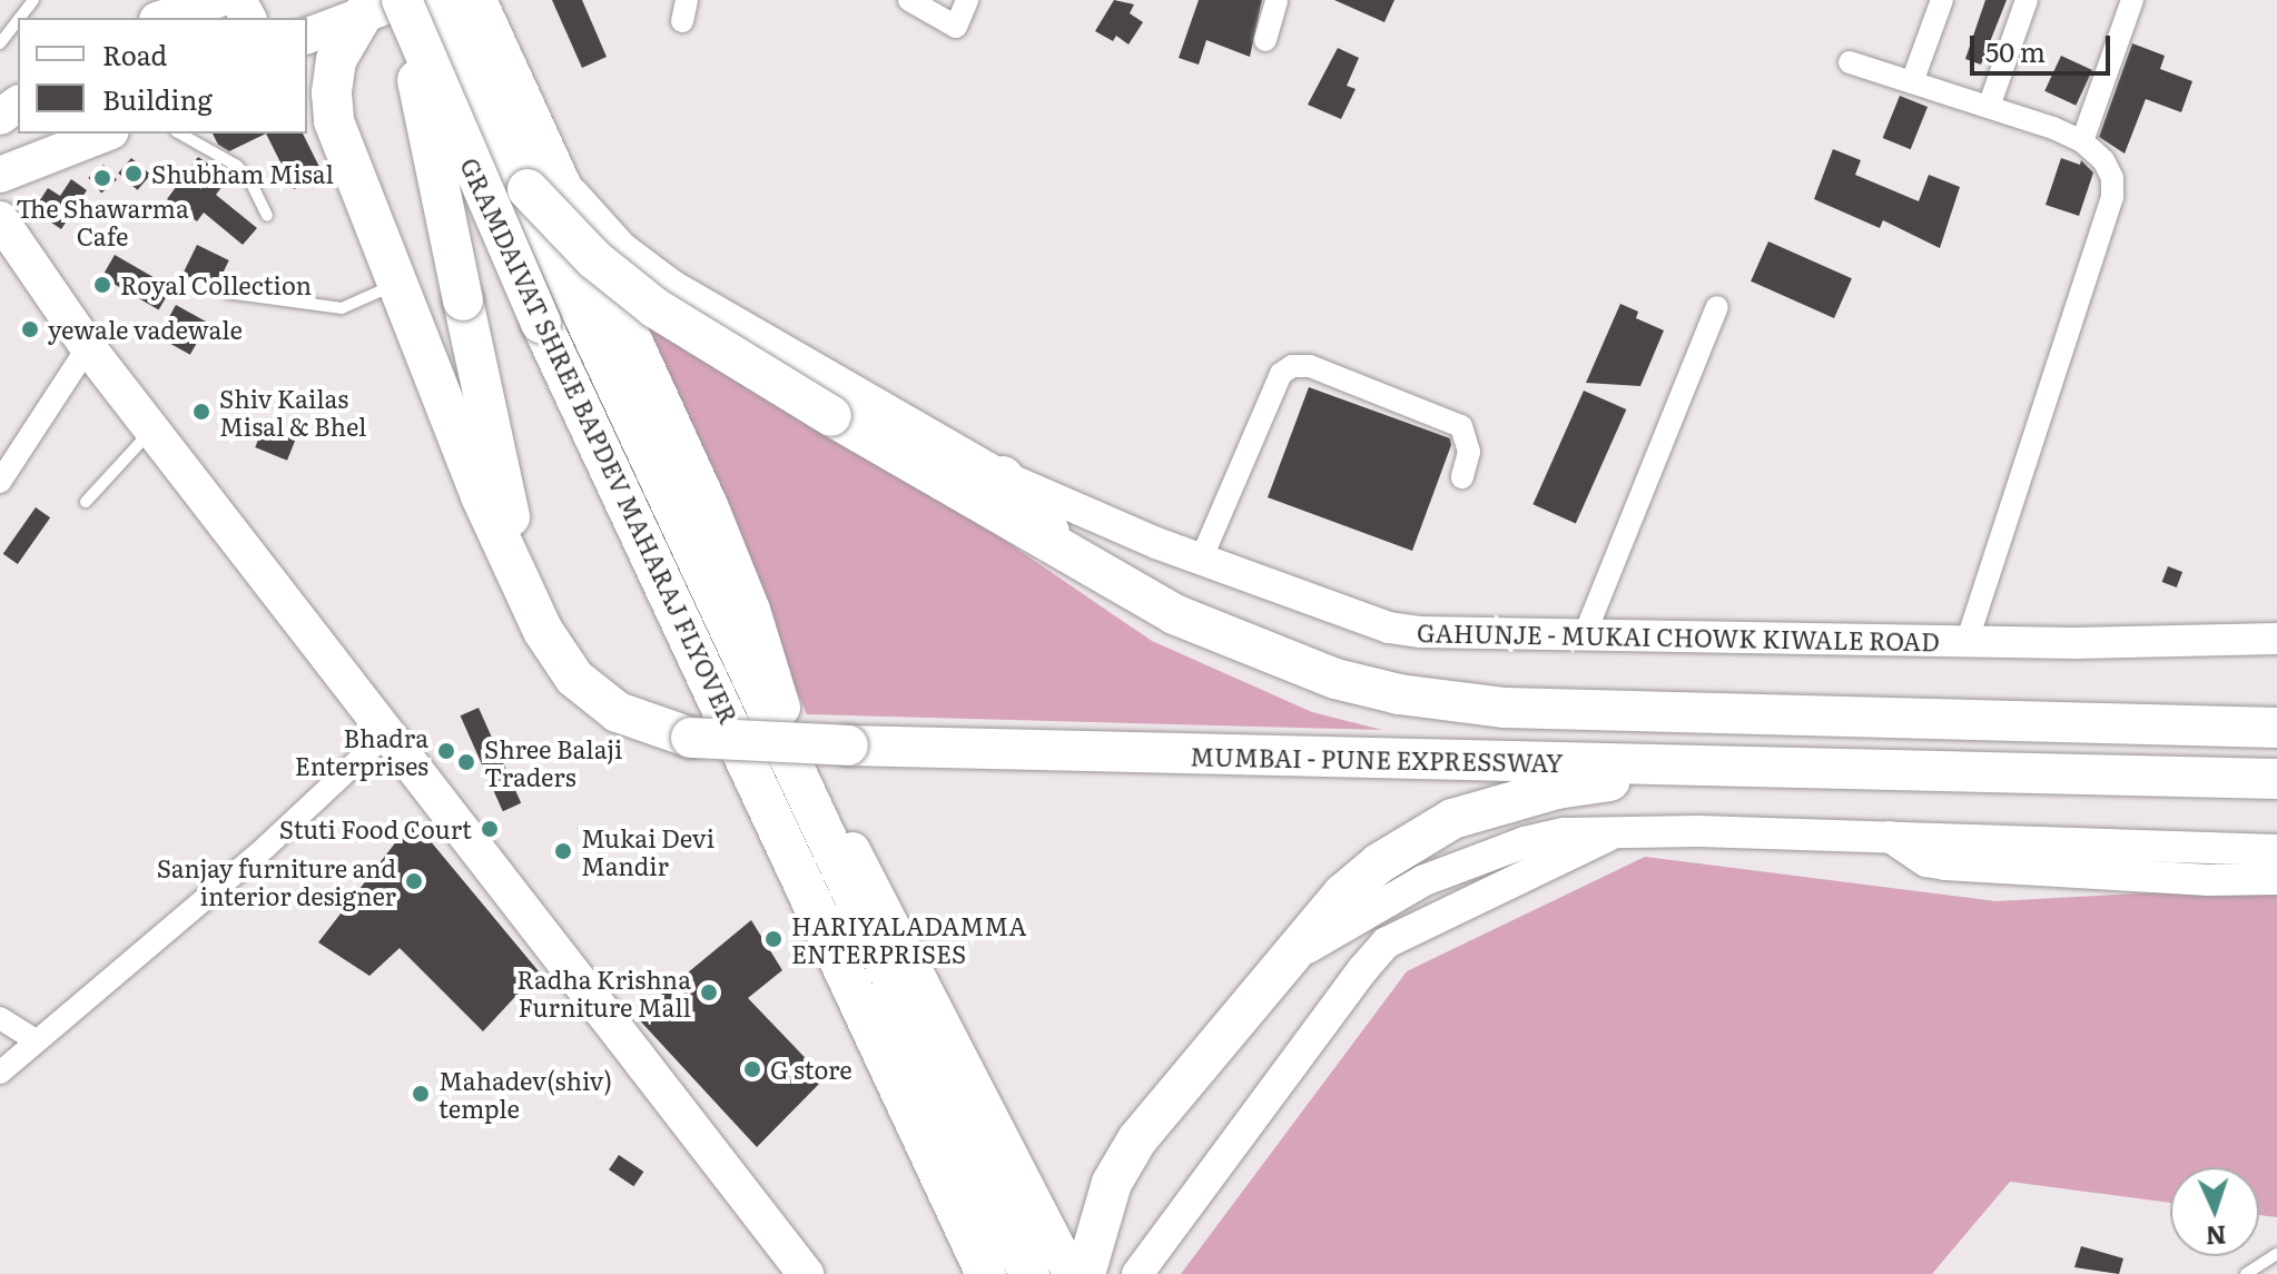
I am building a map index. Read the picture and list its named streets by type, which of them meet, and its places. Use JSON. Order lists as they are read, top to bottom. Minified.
{"streets":{"highway":["GRAMDAIVAT SHREE BAPDEV MAHARAJ FLYOVER","MUMBAI - PUNE EXPRESSWAY"],"street":["GAHUNJE - MUKAI CHOWK KIWALE ROAD"]},"crossings":[["GRAMDAIVAT SHREE BAPDEV MAHARAJ FLYOVER","GAHUNJE - MUKAI CHOWK KIWALE ROAD"]],"places":["Shubham Misal","The Shawarma Cafe","Royal Collection","yewale vadewale","Shiv Kailas Misal & Bhel","Bhadra Enterprises","Shree Balaji Traders","Stuti Food Court","Mukai Devi Mandir","Sanjay furniture and interior designer","HARIYALADAMMA ENTERPRISES","Radha Krishna Furniture Mall","G store","Mahadev(shiv) temple"],"legend":["Road","Building"],"scale_bar":"50 m","north":"bottom"}
